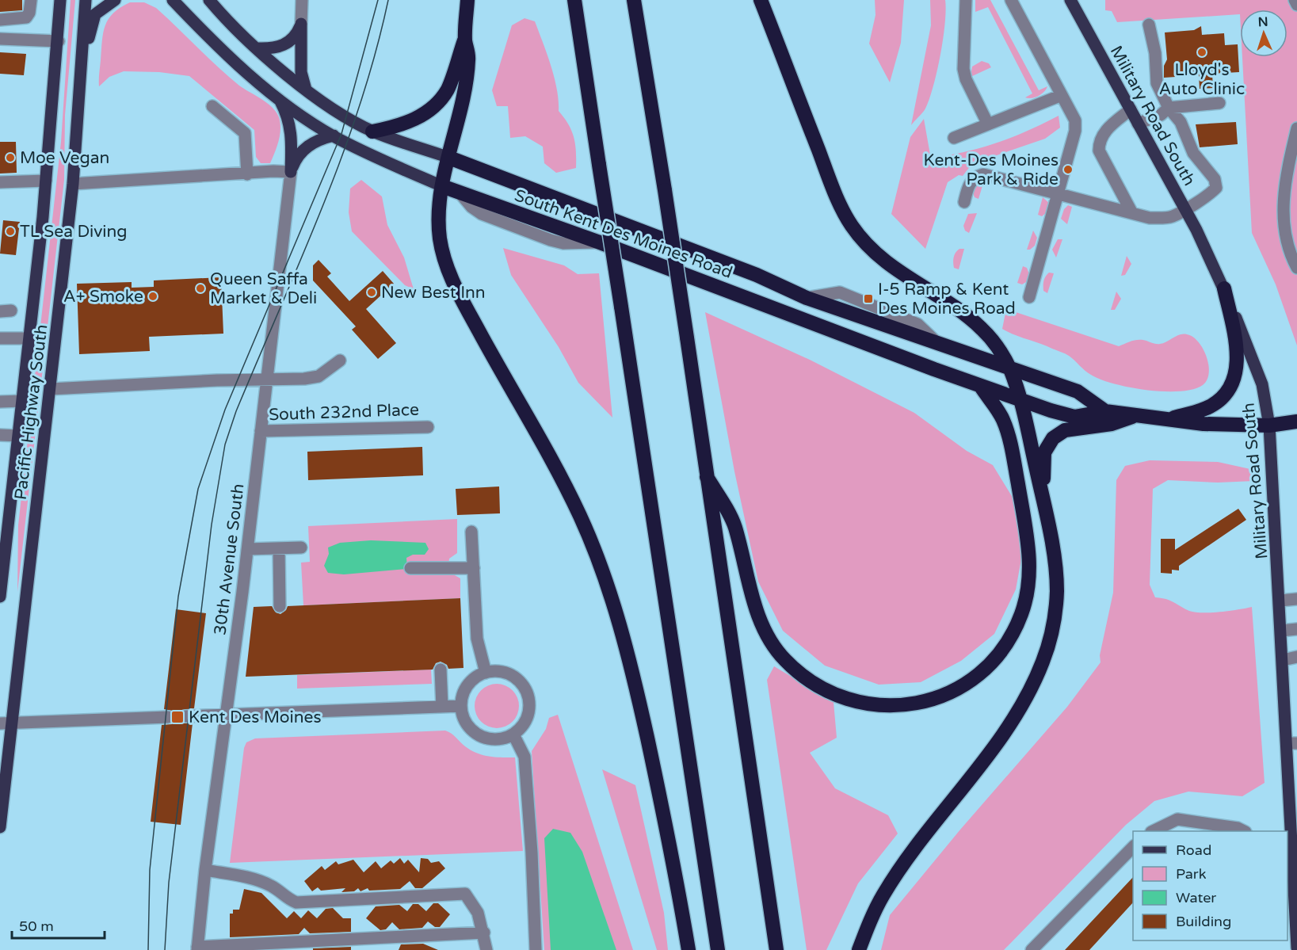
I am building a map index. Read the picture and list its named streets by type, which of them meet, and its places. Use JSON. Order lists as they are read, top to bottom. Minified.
{"streets":{"highway":["South Kent Des Moines Road"],"main road":["Military Road South","Pacific Highway South"],"street":["South 232nd Place","30th Avenue South"]},"crossings":[["Military Road South","South Kent Des Moines Road"],["South 232nd Place","30th Avenue South"]],"places":{"other":["Lloyd's Auto Clinic","Moe Vegan","Kent-Des Moines Park & Ride","TL Sea Diving","Queen Saffa Market & Deli","New Best Inn","A+ Smoke"],"transit":["I-5 Ramp & Kent Des Moines Road","Kent Des Moines"]},"legend":["Road","Park","Water","Building"],"scale_bar":"50 m","north":"top"}
